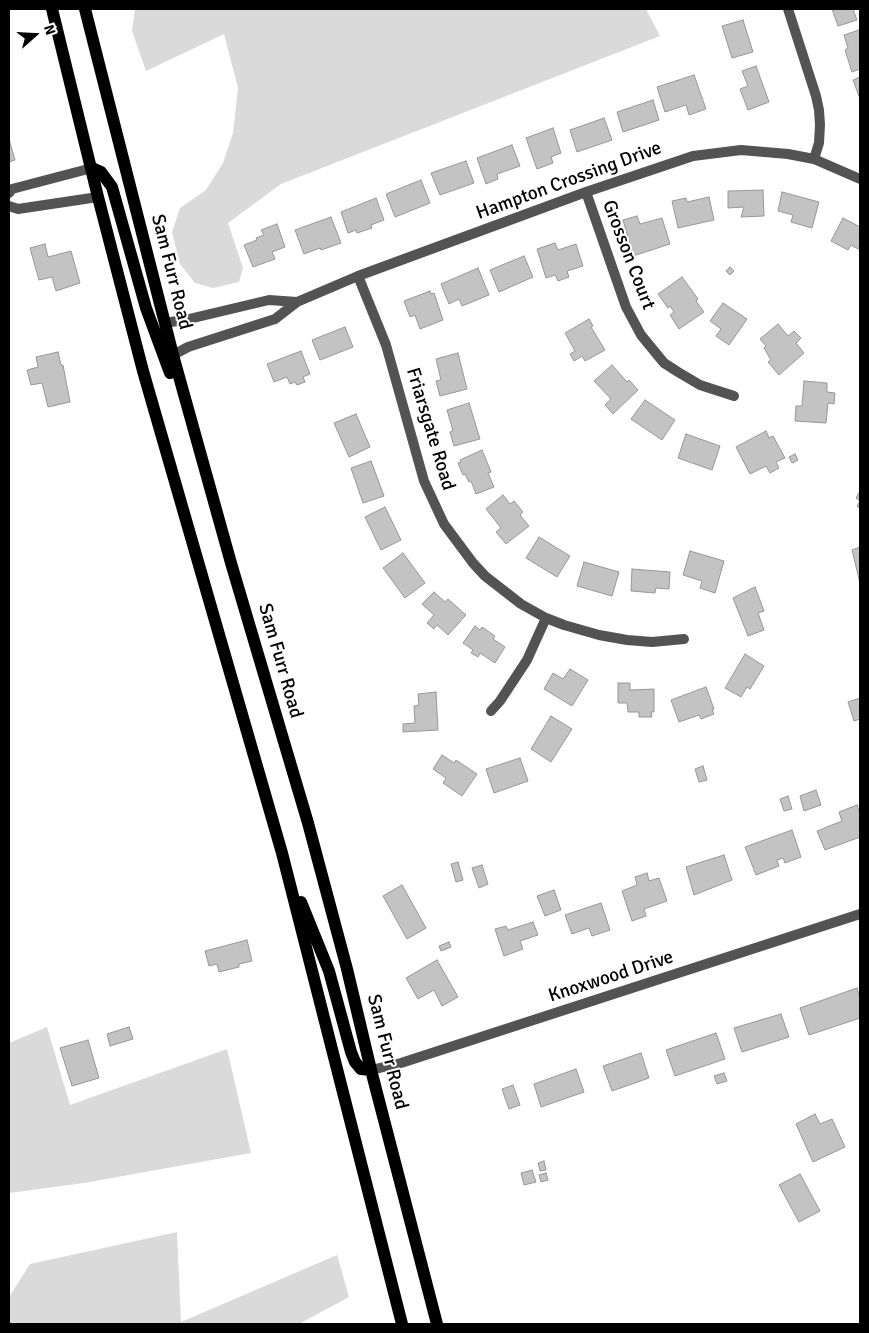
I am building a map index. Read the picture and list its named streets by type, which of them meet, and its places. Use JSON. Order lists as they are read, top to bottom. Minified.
{"streets":{"main road":["Sam Furr Road"],"street":["Hampton Crossing Drive","Grosson Court","Friarsgate Road","Knoxwood Drive"]},"crossings":[["Hampton Crossing Drive","Grosson Court"],["Hampton Crossing Drive","Sam Furr Road"],["Hampton Crossing Drive","Friarsgate Road"],["Sam Furr Road","Knoxwood Drive"]],"north":"right"}
